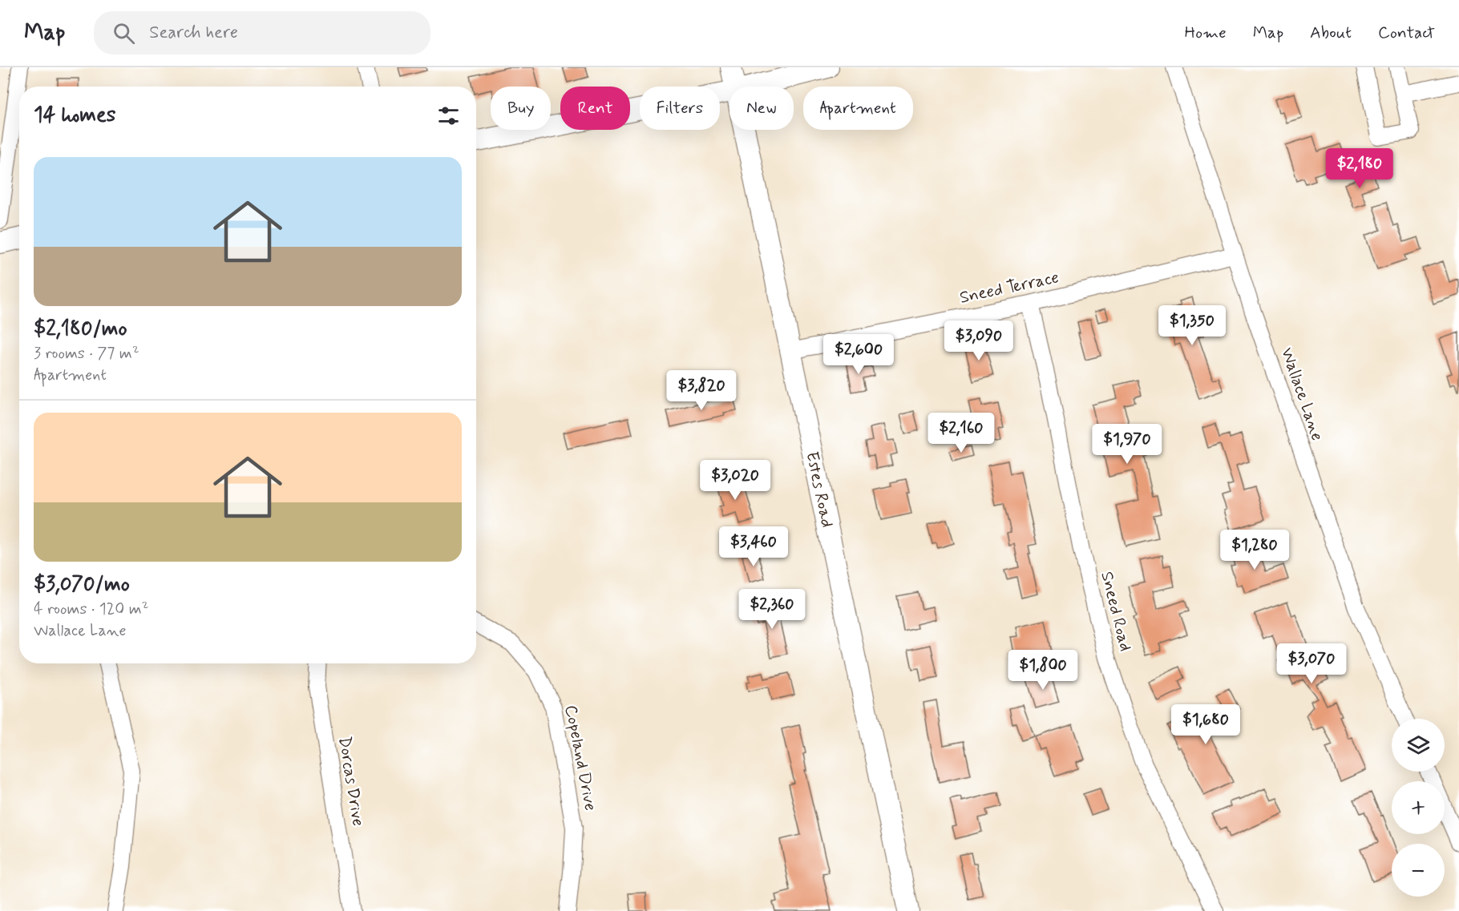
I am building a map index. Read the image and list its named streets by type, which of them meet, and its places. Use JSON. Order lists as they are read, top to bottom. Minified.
{"streets":{"main road":["Estes Road"],"street":["Sneed Terrace","Wallace Lane","Sneed Road","Copeland Drive","Dorcas Drive"]},"crossings":[["Sneed Terrace","Wallace Lane"],["Sneed Terrace","Estes Road"],["Sneed Terrace","Sneed Road"]],"page":{"header":"Map","search":"Search here","nav":["Home","Map","About","Contact"],"chip":["Buy","Rent","Filters","New","Apartment"],"heading":"14 homes","list":[{"name":"$2,180/mo","note":"3 rooms · 77 m² · Apartment"},{"name":"$3,070/mo","note":"4 rooms · 120 m² · Wallace Lane"}],"price":["$2,180","$1,350","$3,090","$2,600","$3,820","$2,160","$1,970","$3,020","$3,460","$1,280","$2,360","$3,070","$1,800","$1,680"],"map_buttons":["+","−"]}}
